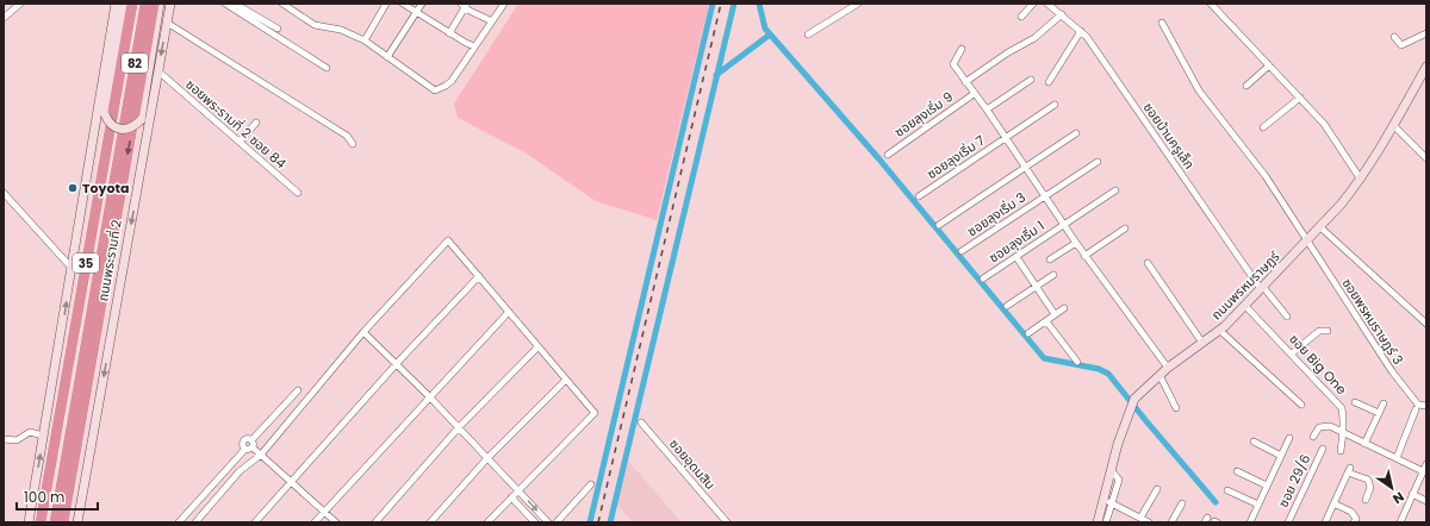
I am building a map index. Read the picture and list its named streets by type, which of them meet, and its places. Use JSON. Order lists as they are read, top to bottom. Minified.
{"streets":{"highway":["82","ถนนพระรามที่ 2","35"],"main road":["ถนนพรหมราษฎร์"],"street":["ซอยลุงเริ่ม 9","ซอยพระรามที่ 2 ซอย 84","ซอยบ้านครูเล็ก","ซอยลุงเริ่ม 7","ซอยลุงเริ่ม 3","ซอยลุงเริ่ม 1","ซอยพรหมราษฎร์ 3","ซอย Big One","ซอยอุดมสิน","ซอย 29/6"]},"crossings":[["82","ถนนพระรามที่ 2"],["ซอยพระรามที่ 2 ซอย 84","ถนนพระรามที่ 2"],["ซอยบ้านครูเล็ก","ถนนพรหมราษฎร์"],["ถนนพรหมราษฎร์","ซอยพรหมราษฎร์ 3"],["ถนนพรหมราษฎร์","ซอย Big One"]],"places":["Toyota"],"scale_bar":"100 m","north":"bottom right"}
